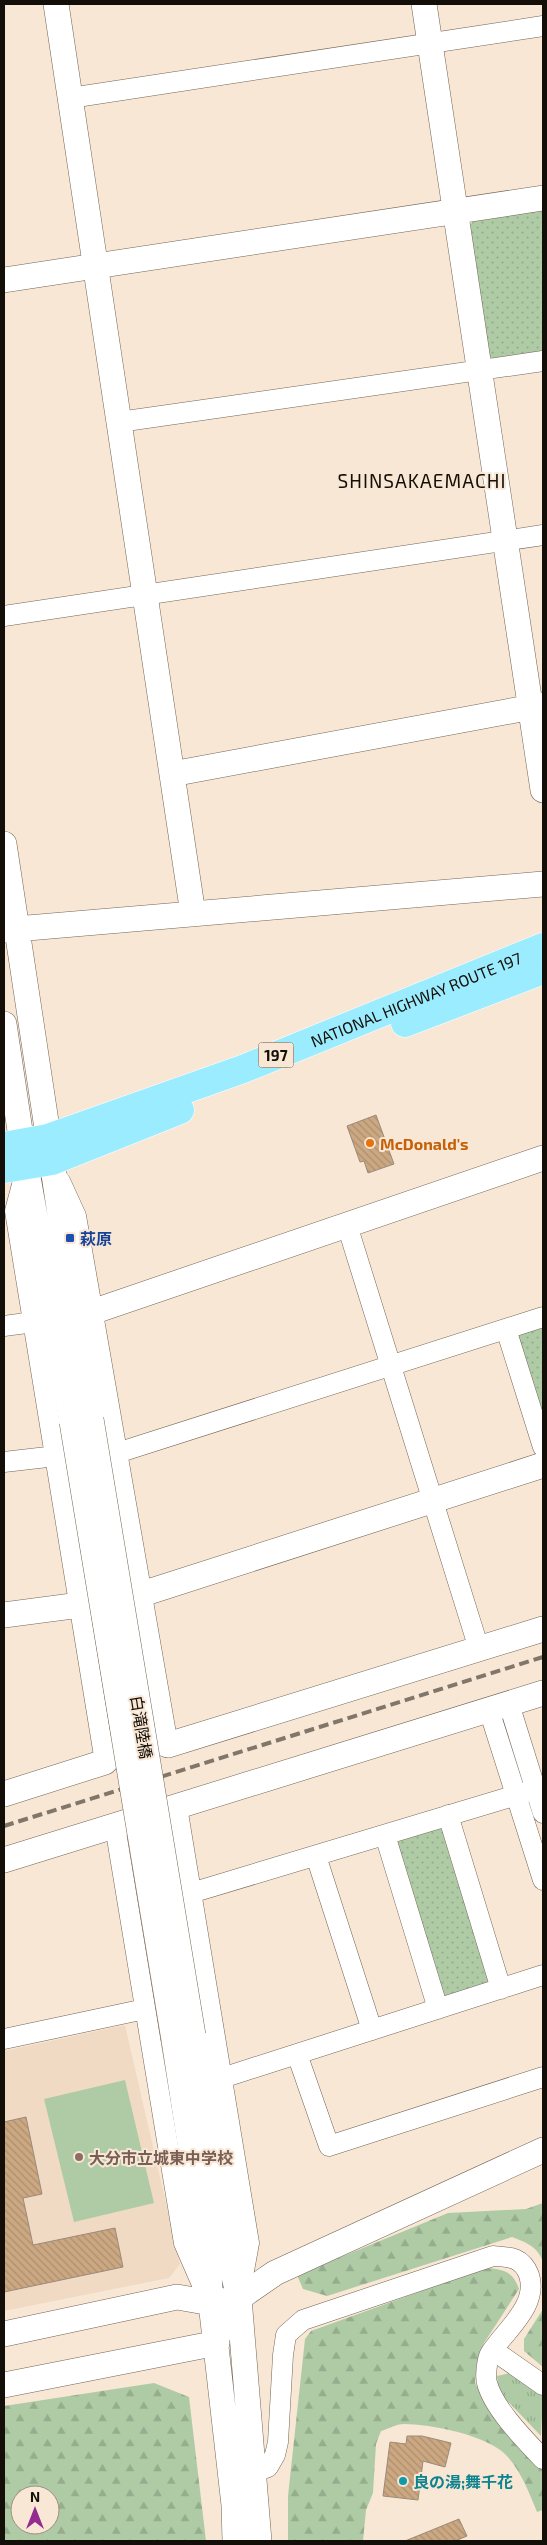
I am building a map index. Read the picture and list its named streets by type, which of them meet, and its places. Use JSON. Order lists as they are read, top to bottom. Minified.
{"streets":{"highway":["NATIONAL HIGHWAY ROUTE 197","197"],"street":["白滝陸橋"]},"crossings":[["NATIONAL HIGHWAY ROUTE 197","白滝陸橋"]],"districts":["SHINSAKAEMACHI"],"places":{"other":["McDonald's","大分市立城東中学校","良の湯;舞千花"],"transit":["萩原"]},"north":"top"}
